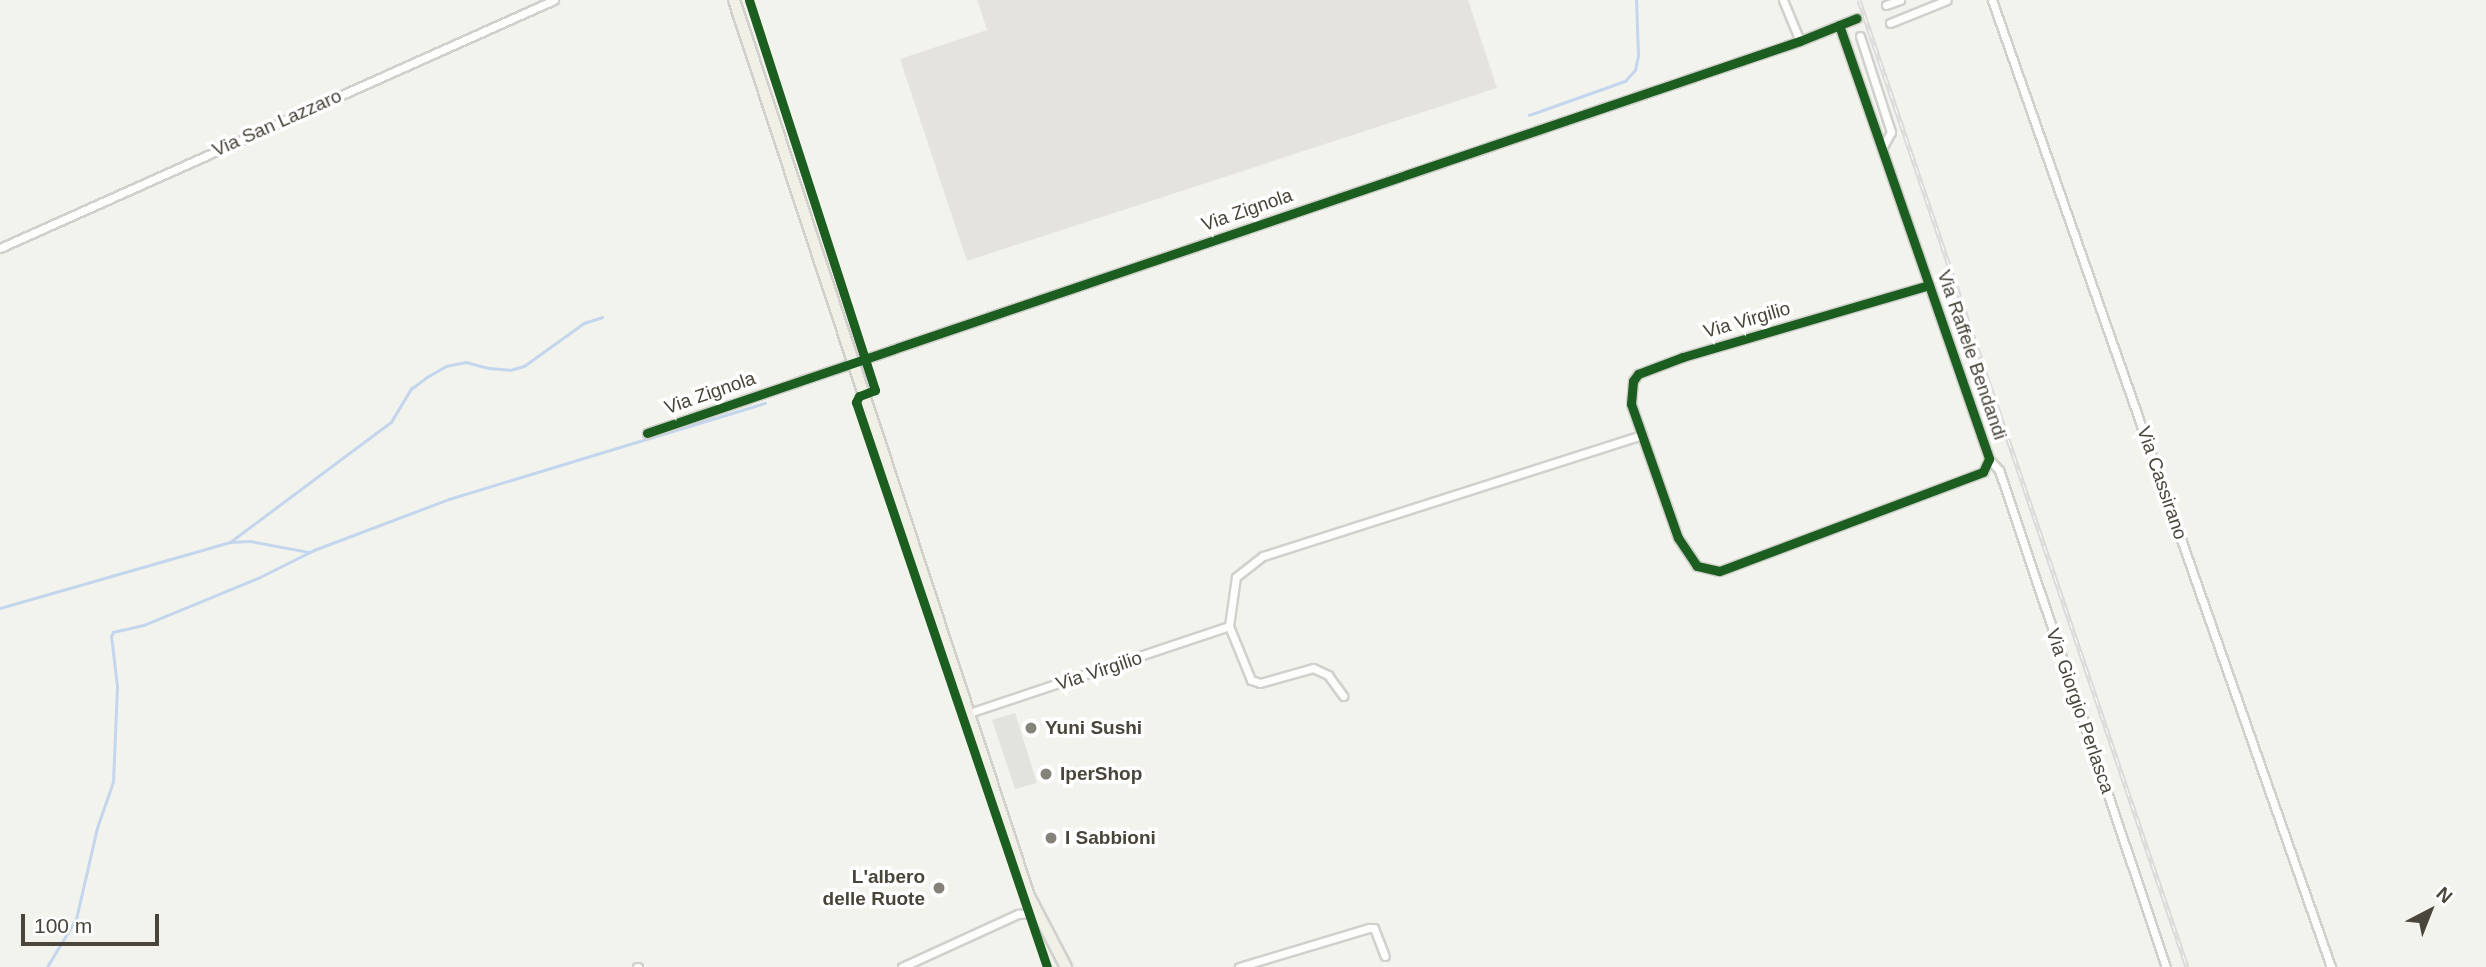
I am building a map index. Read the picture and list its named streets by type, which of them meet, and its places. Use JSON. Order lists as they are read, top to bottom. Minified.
{"streets":{"street":["Via San Lazzaro","Via Zignola","Via Virgilio","Via Raffele Bendandi","Via Cassirano","Via Giorgio Perlasca"]},"crossings":[["Via Zignola","Via Raffele Bendandi"],["Via Virgilio","Via Raffele Bendandi"],["Via Raffele Bendandi","Via Giorgio Perlasca"]],"places":["Yuni Sushi","IperShop","I Sabbioni","L'albero delle Ruote"],"scale_bar":"100 m","north":"top right"}
